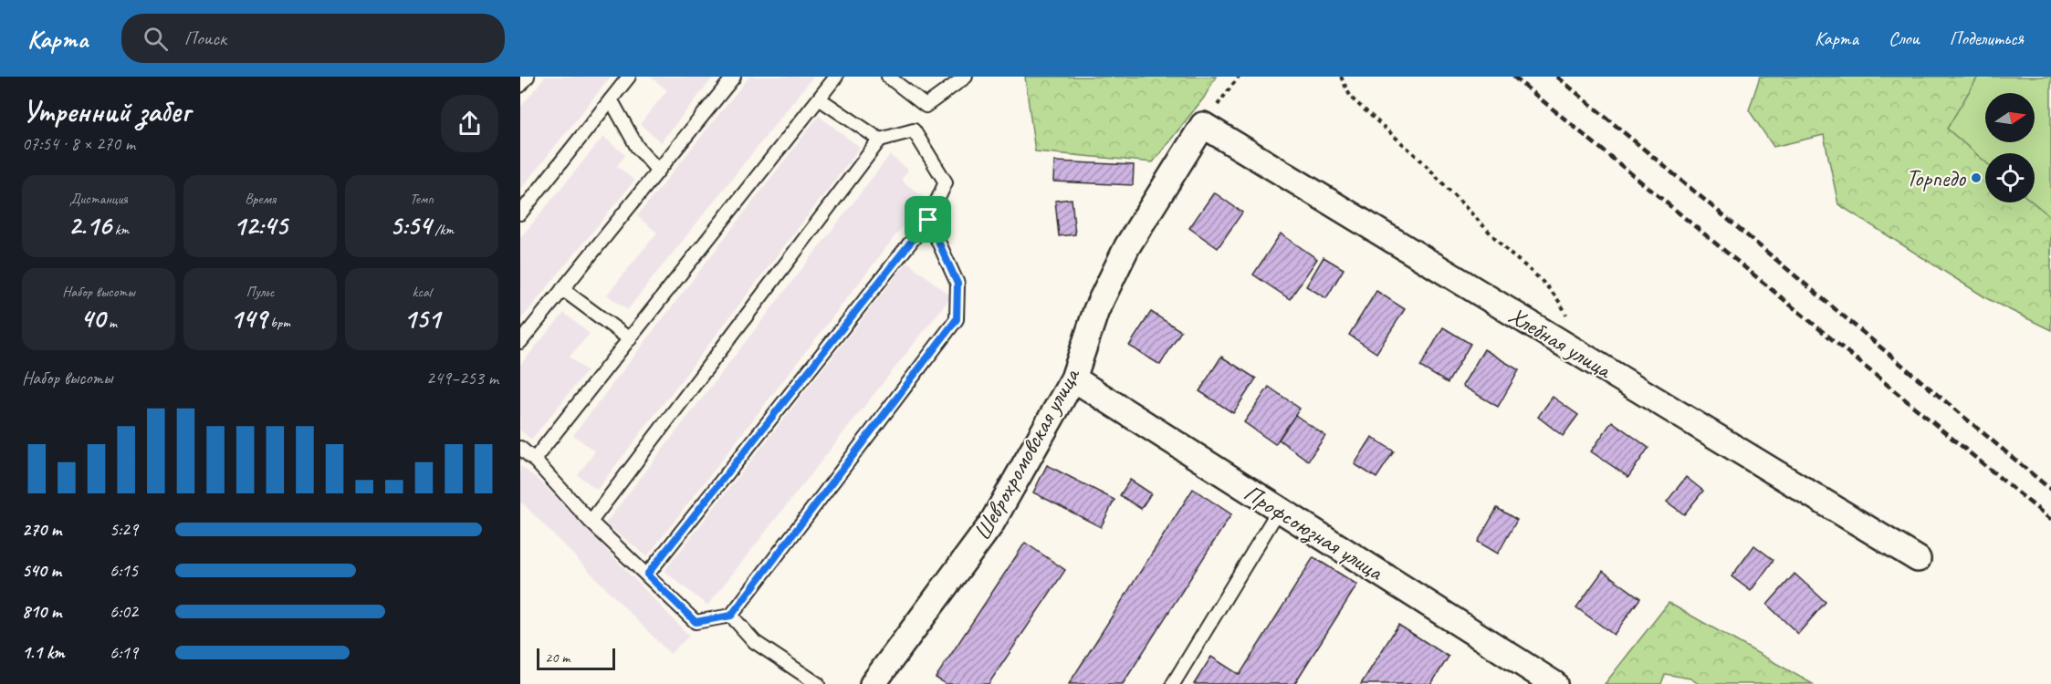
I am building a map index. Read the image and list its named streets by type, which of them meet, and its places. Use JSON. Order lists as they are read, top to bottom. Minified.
{"streets":{"street":["Хлебная улица","Шеврохромовская улица","Профсоюзная улица"]},"crossings":[["Хлебная улица","Шеврохромовская улица"],["Шеврохромовская улица","Профсоюзная улица"]],"places":["Торпедо"],"scale_bar":"20 m","north":"right","page":{"header":"Карта","search":"Поиск","nav":["Карта","Слои","Поделиться"],"heading":["Утренний забег","07:54 · 8 × 270 m"],"stats":[["Дистанция","2.16 km"],["Время","12:45"],["Темп","5:54 /km"],["Набор высоты","40 m"],["Пульс","149 bpm"],["kcal","151"]],"chart":["Набор высоты","249–253 m"],"list":[{"name":"270 m","note":"5:29"},{"name":"540 m","note":"6:15"},{"name":"810 m","note":"6:02"},{"name":"1.1 km","note":"6:19"}],"scale":"20 m"}}
